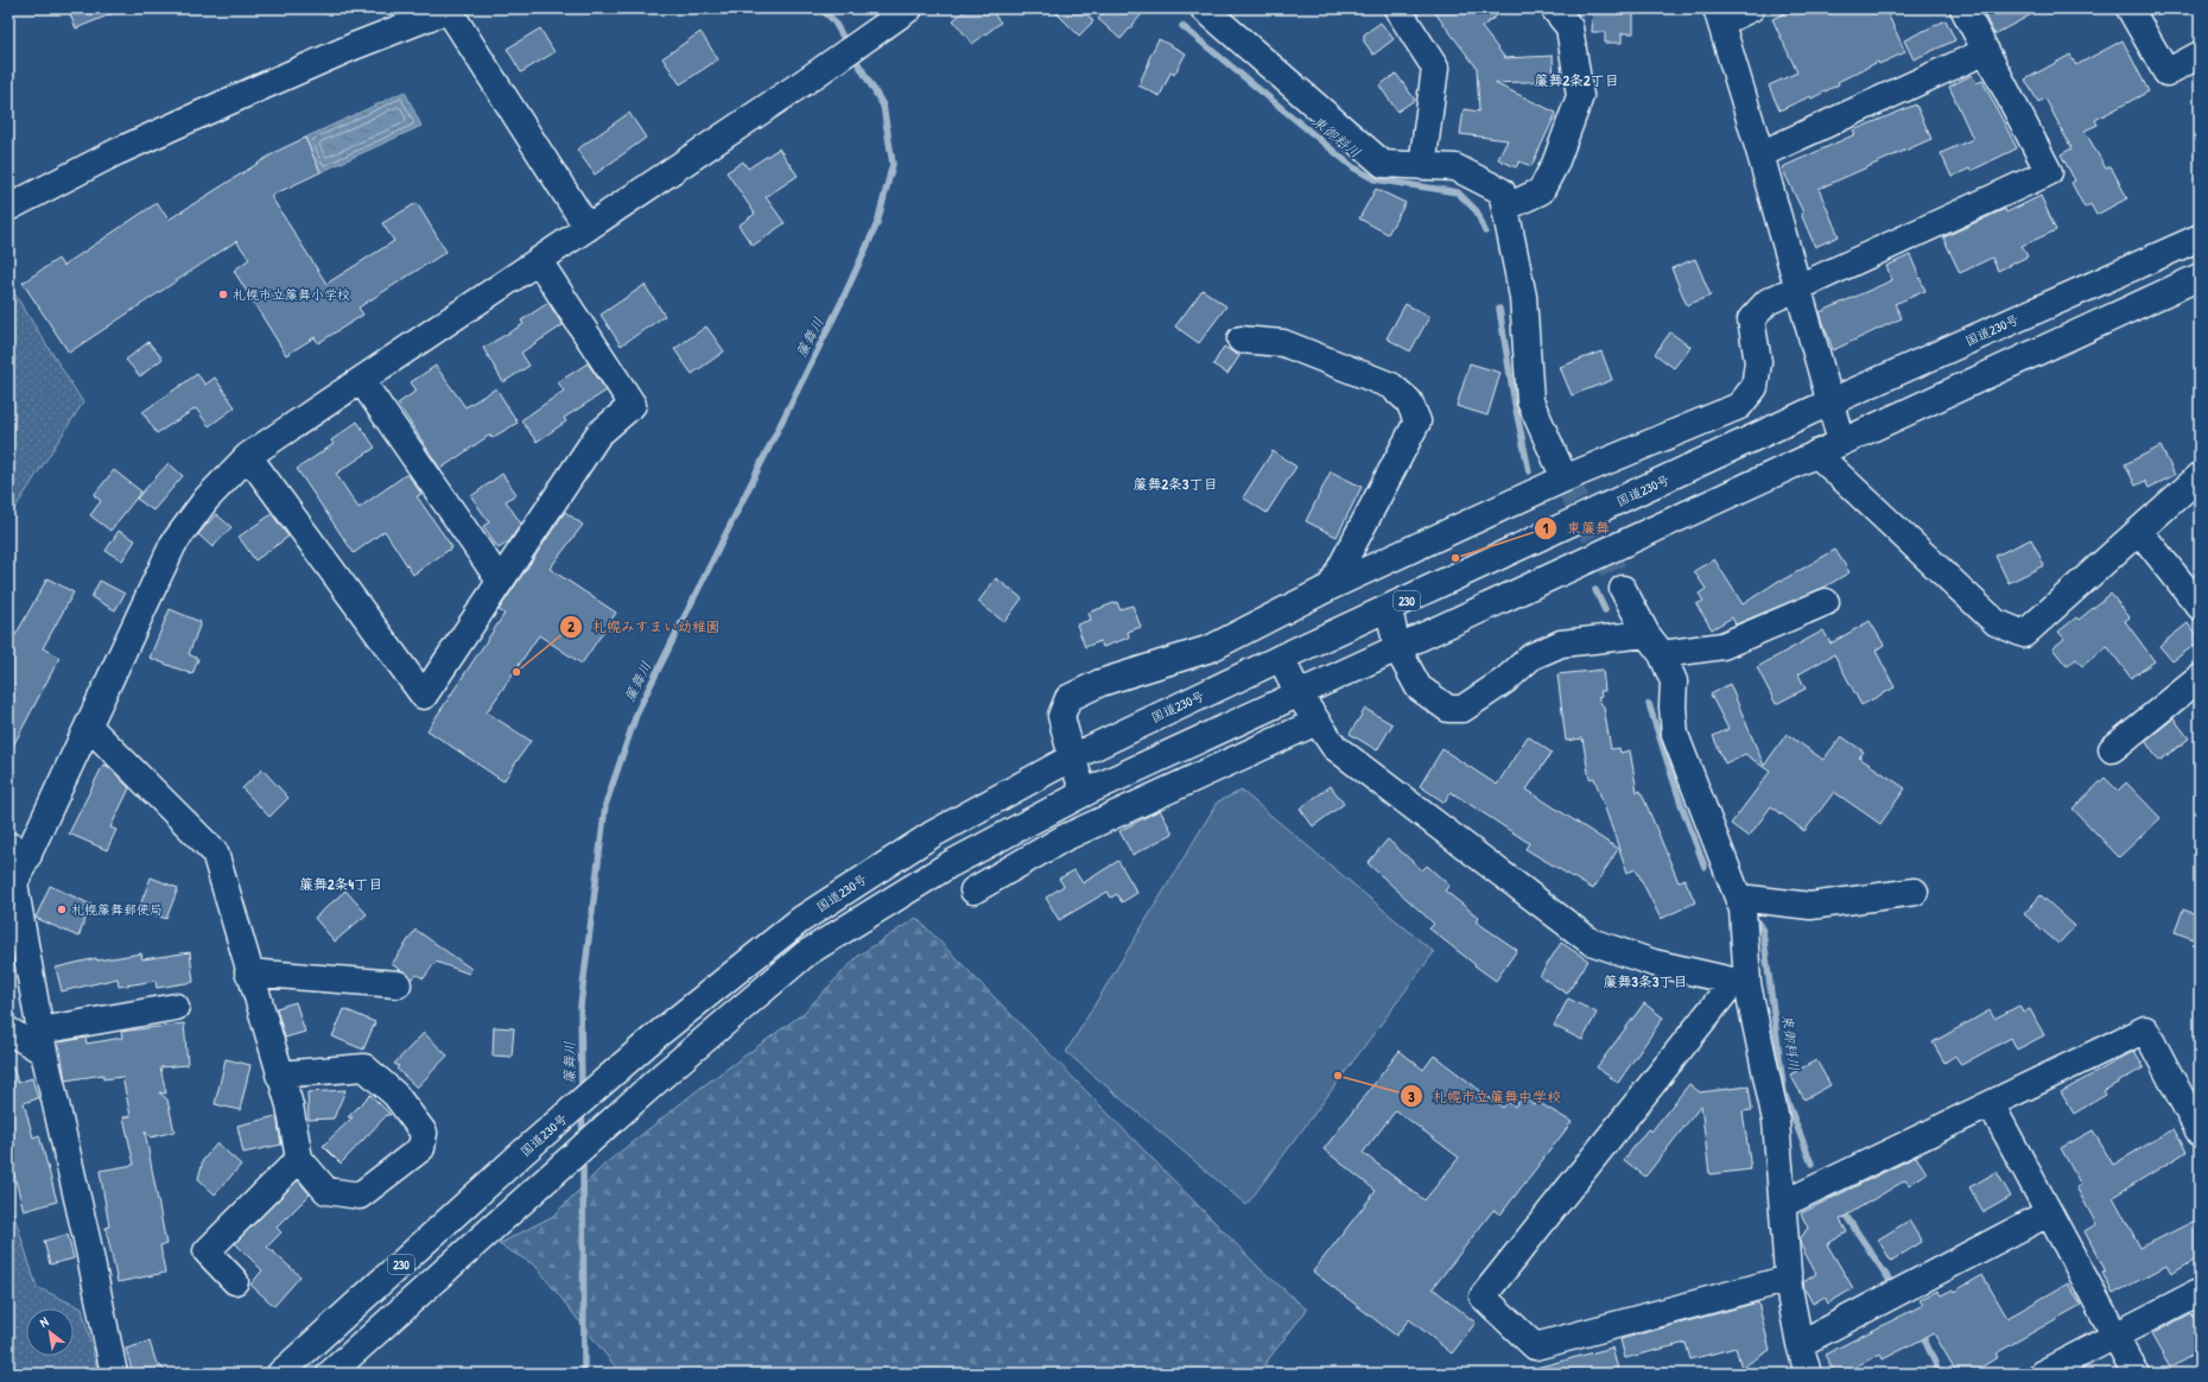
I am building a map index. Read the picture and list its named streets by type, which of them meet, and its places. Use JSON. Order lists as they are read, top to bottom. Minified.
{"streets":{"main road":["国道230号","230"]},"districts":["簾舞2条2丁目","簾舞2条3丁目","簾舞2条4丁目","簾舞3条3丁目"],"water":["東御料川","簾舞川"],"places":["札幌市立簾舞小学校","東簾舞","札幌みすまい幼稚園","札幌簾舞郵便局","札幌市立簾舞中学校"],"north":"top left"}
